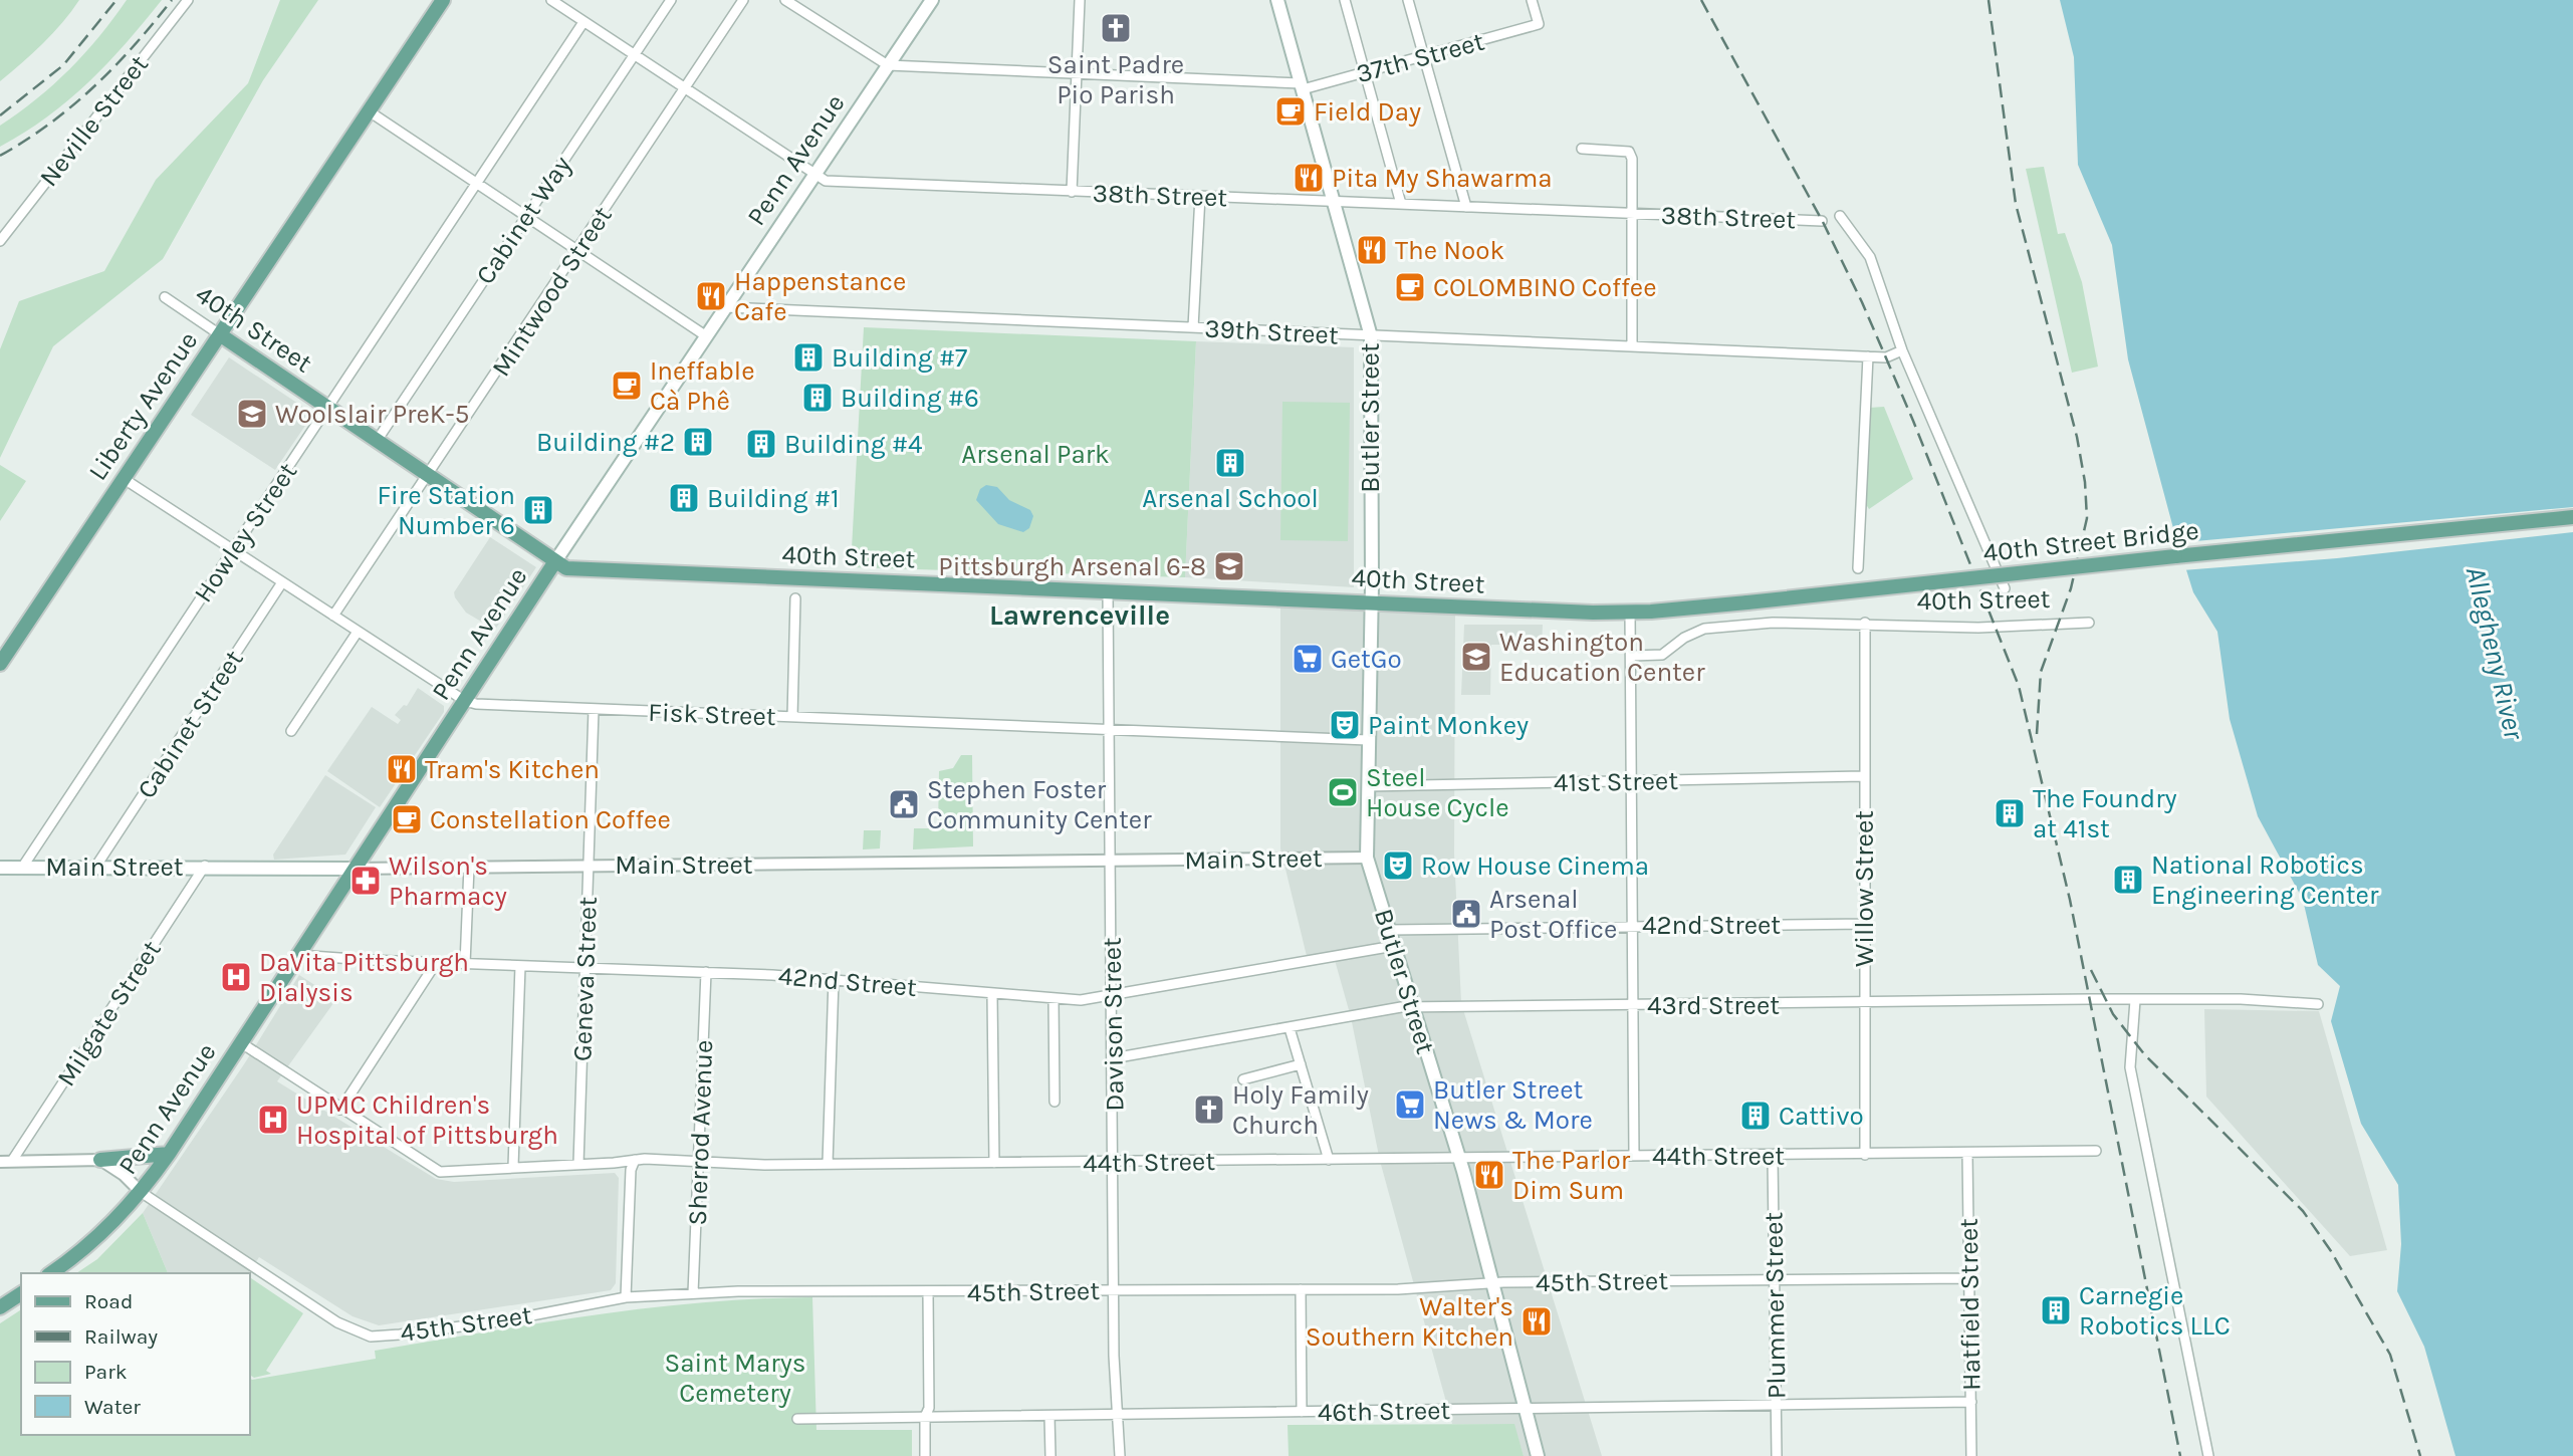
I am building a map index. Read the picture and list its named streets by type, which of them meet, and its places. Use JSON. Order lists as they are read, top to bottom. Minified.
{"streets":{"main road":["Penn Avenue","40th Street","Liberty Avenue","Butler Street","40th Street Bridge","Main Street"],"street":["37th Street","Neville Street","38th Street","Cabinet Way","Mintwood Street","39th Street","Howley Street","Fisk Street","Cabinet Street","41st Street","Willow Street","42nd Street","Geneva Street","43rd Street","Milgate Street","Davison Street","Sherrod Avenue","44th Street","45th Street","Hatfield Street","Plummer Street","46th Street"]},"crossings":[["37th Street","Penn Avenue"],["37th Street","Butler Street"],["Penn Avenue","38th Street"],["Penn Avenue","40th Street"],["Penn Avenue","39th Street"],["Penn Avenue","Fisk Street"],["Penn Avenue","Main Street"],["Penn Avenue","42nd Street"],["Penn Avenue","44th Street"],["Penn Avenue","45th Street"],["38th Street","Cabinet Way"],["38th Street","Mintwood Street"],["38th Street","Butler Street"],["38th Street","Howley Street"],["Cabinet Way","40th Street"],["Mintwood Street","40th Street"],["Mintwood Street","Fisk Street"],["40th Street","Liberty Avenue"],["40th Street","Butler Street"],["40th Street","Howley Street"],["40th Street","40th Street Bridge"],["40th Street","Willow Street"],["40th Street","Davison Street"],["39th Street","Butler Street"],["Liberty Avenue","Fisk Street"],["Butler Street","Fisk Street"],["Butler Street","41st Street"],["Butler Street","Main Street"],["Butler Street","42nd Street"],["Butler Street","43rd Street"],["Butler Street","44th Street"],["Butler Street","45th Street"],["Butler Street","46th Street"],["Howley Street","Fisk Street"],["Howley Street","Main Street"],["Fisk Street","Cabinet Street"],["Fisk Street","Geneva Street"],["Fisk Street","Davison Street"],["Cabinet Street","Main Street"],["41st Street","Willow Street"],["Main Street","Geneva Street"],["Main Street","Milgate Street"],["Main Street","Davison Street"],["Willow Street","42nd Street"],["Willow Street","43rd Street"],["Willow Street","44th Street"],["42nd Street","Geneva Street"],["42nd Street","Davison Street"],["42nd Street","Sherrod Avenue"],["Geneva Street","44th Street"],["43rd Street","Davison Street"],["Davison Street","44th Street"],["Davison Street","45th Street"],["Davison Street","46th Street"],["Sherrod Avenue","44th Street"],["Sherrod Avenue","45th Street"],["44th Street","Hatfield Street"],["44th Street","Plummer Street"],["45th Street","Hatfield Street"],["45th Street","Plummer Street"],["Hatfield Street","46th Street"],["Plummer Street","46th Street"]],"districts":["Lawrenceville"],"water":["Allegheny River"],"parks":["Arsenal Park","Saint Marys Cemetery"],"places":{"church":["Saint Padre Pio Parish","Holy Family Church"],"cafe":["Field Day","COLOMBINO Coffee","Ineffable Cà Phê","Constellation Coffee"],"restaurant":["Pita My Shawarma","The Nook","Happenstance Cafe","Tram's Kitchen","The Parlor Dim Sum","Walter's Southern Kitchen"],"building":["Building #7","Building #6","Building #2","Building #4","Arsenal School","Building #1","Fire Station Number 6","The Foundry at 41st","National Robotics Engineering Center","Cattivo","Carnegie Robotics LLC"],"school or university":["Woolslair PreK-5","Pittsburgh Arsenal 6-8","Washington Education Center"],"supermarket":["GetGo","Butler Street News & More"],"theatre":["Paint Monkey","Row House Cinema"],"sports":["Steel House Cycle"],"public building":["Stephen Foster Community Center","Arsenal Post Office"],"pharmacy":["Wilson's Pharmacy"],"hospital":["DaVita Pittsburgh Dialysis","UPMC Children's Hospital of Pittsburgh"]},"legend":["Road","Railway","Park","Water"]}
